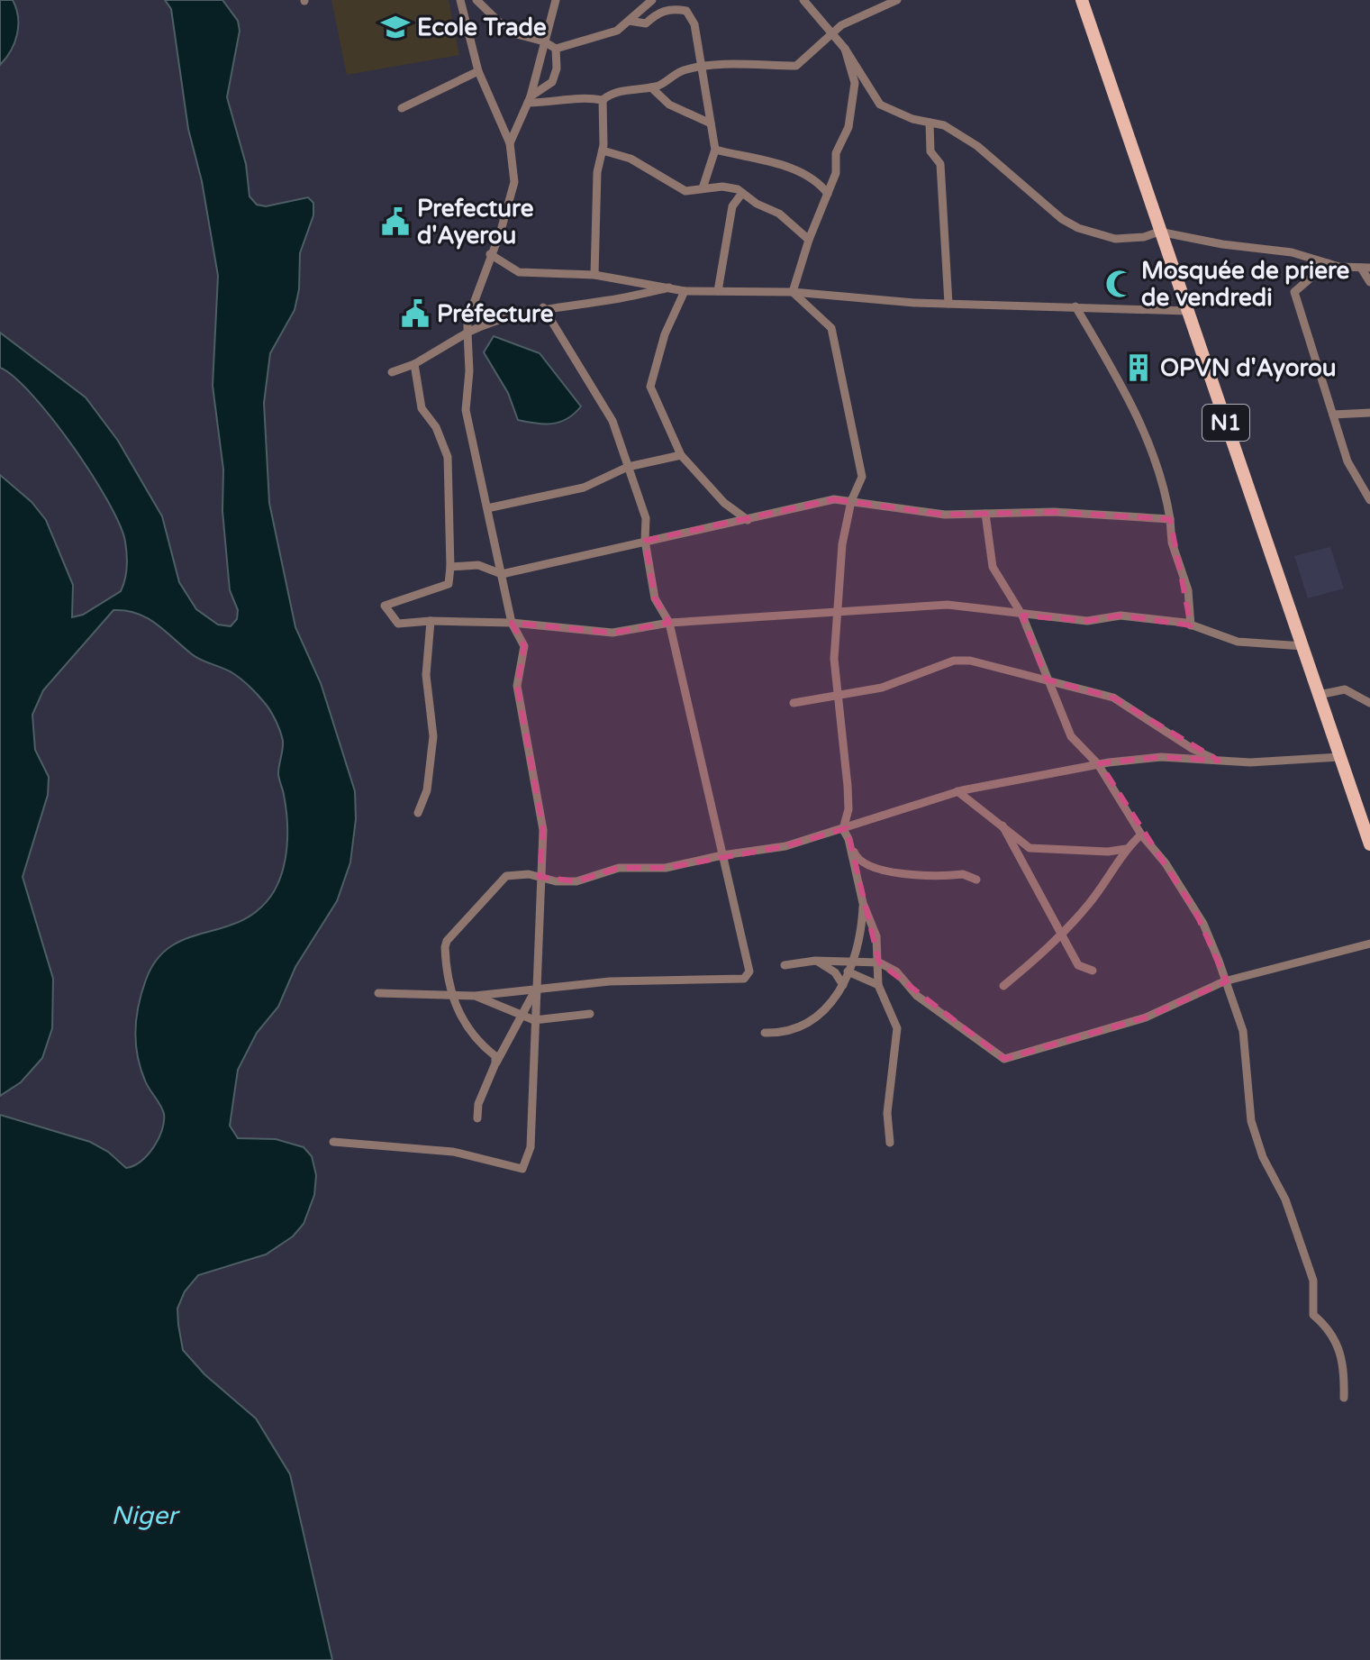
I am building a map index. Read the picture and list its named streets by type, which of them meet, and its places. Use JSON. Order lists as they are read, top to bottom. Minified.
{"streets":{"main road":["N1"]},"water":["Niger"],"places":{"school or university":["Ecole Trade"],"public building":["Prefecture d'Ayerou","Préfecture"],"mosque":["Mosquée de priere de vendredi"],"building":["OPVN d'Ayorou"]}}
